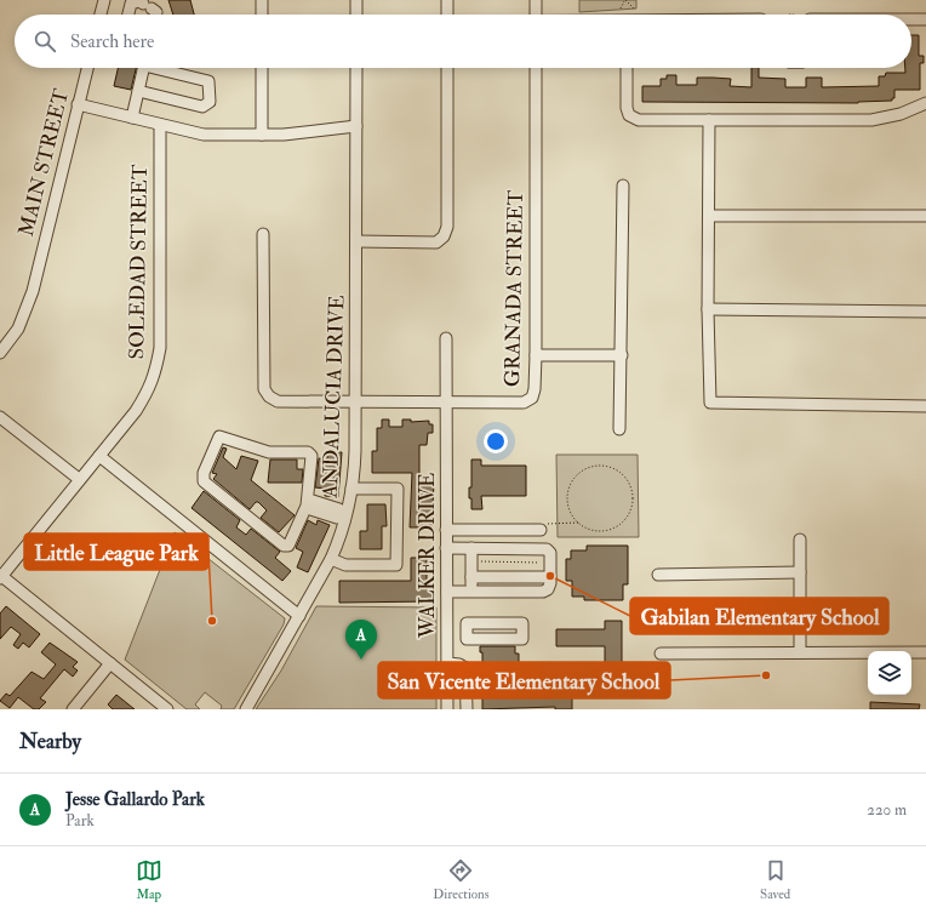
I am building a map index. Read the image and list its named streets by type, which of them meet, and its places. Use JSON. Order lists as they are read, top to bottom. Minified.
{"streets":{"street":["MAIN STREET","SOLEDAD STREET","GRANADA STREET","ANDALUCIA DRIVE","WALKER DRIVE"]},"crossings":[["GRANADA STREET","ANDALUCIA DRIVE"],["GRANADA STREET","WALKER DRIVE"]],"places":["Gabilan Elementary School","Little League Park","San Vicente Elementary School"],"page":{"search":"Search here","pins":"A","heading":"Nearby","list":[{"mark":"A","name":"Jesse Gallardo Park","note":"Park","value":"220 m"}],"nav":["Map","Directions","Saved"]}}
